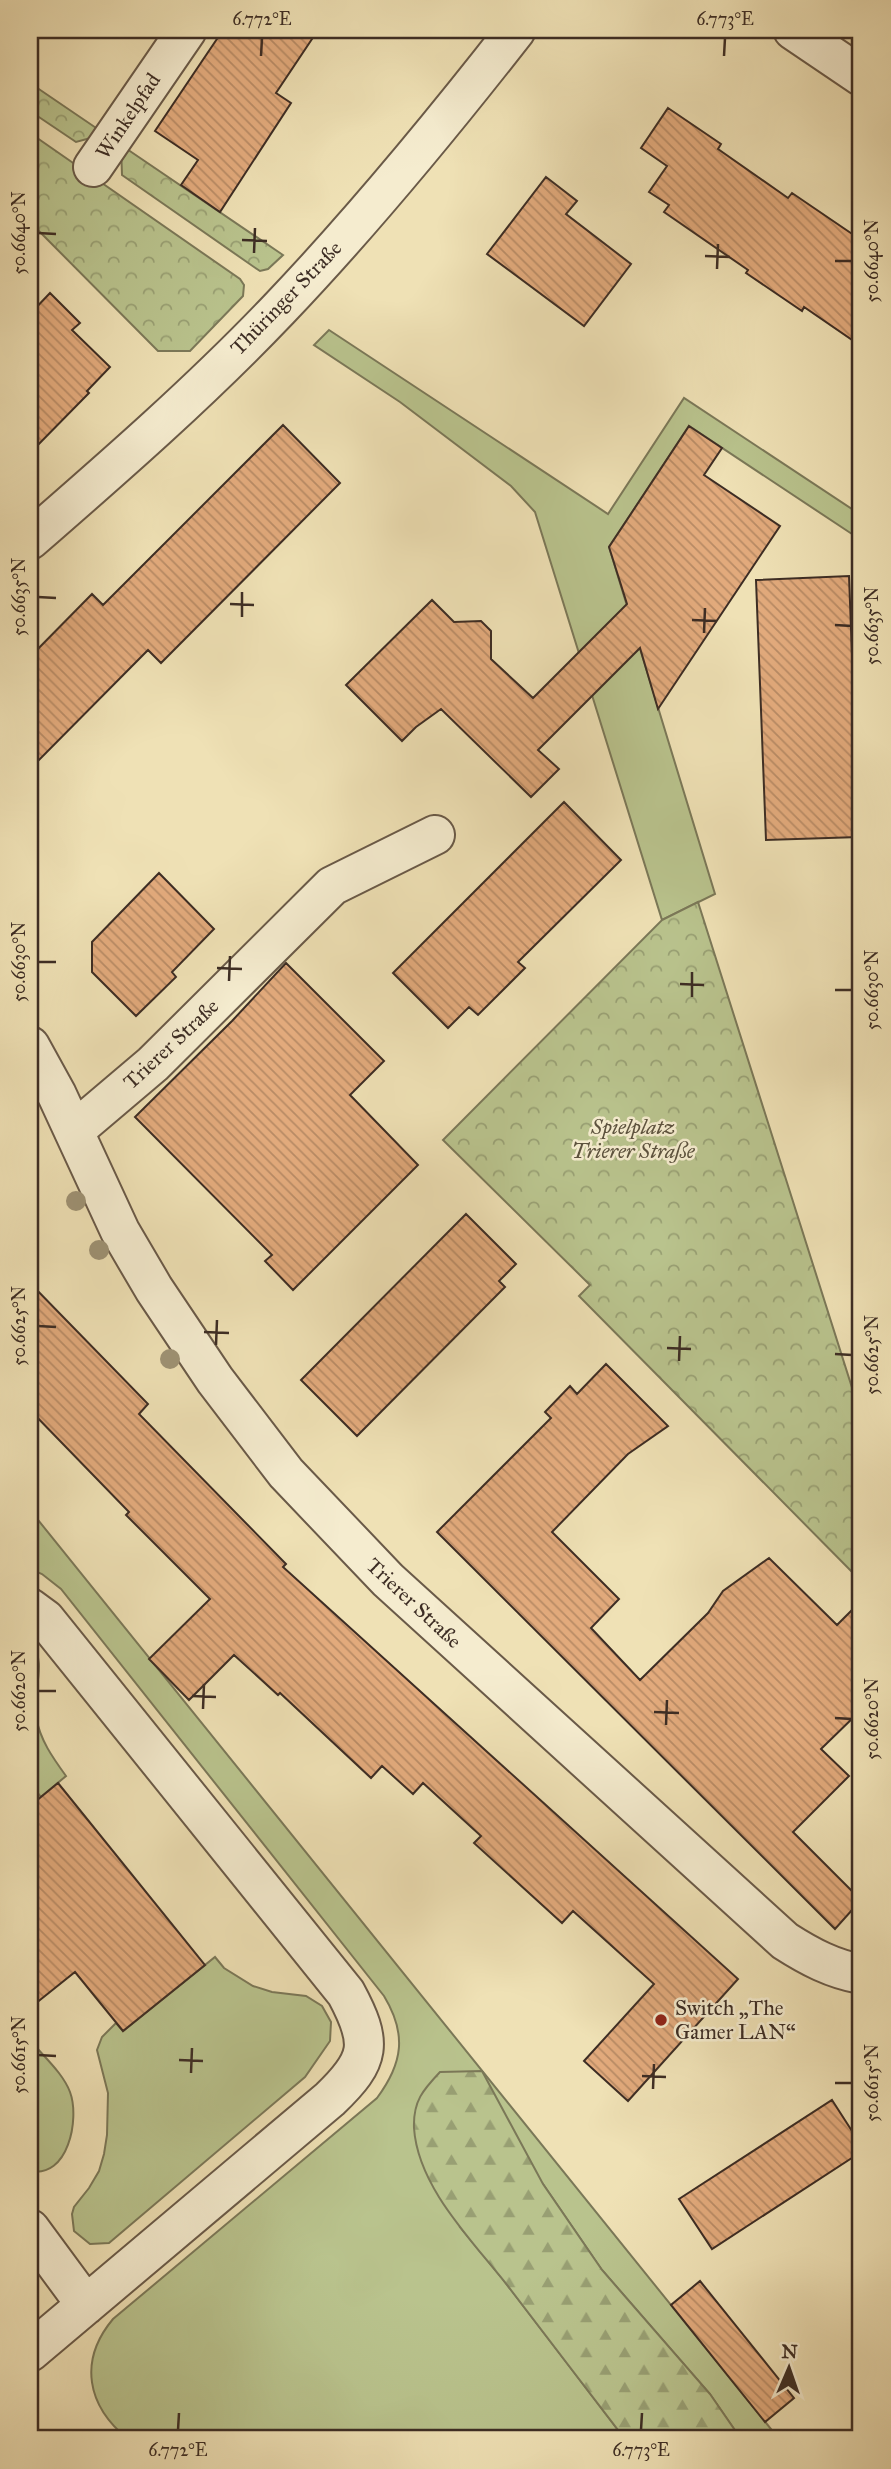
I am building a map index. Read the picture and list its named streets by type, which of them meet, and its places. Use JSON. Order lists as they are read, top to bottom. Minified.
{"streets":{"street":["Winkelpfad","Thüringer Straße","Trierer Straße"]},"parks":["Spielplatz Trierer Straße"],"places":["Switch „The Gamer LAN“"],"north":"top","coordinates":["6.772°E","6.773°E","50.6640°N","50.6635°N","50.6630°N","50.6625°N","50.6620°N","50.6615°N"]}
